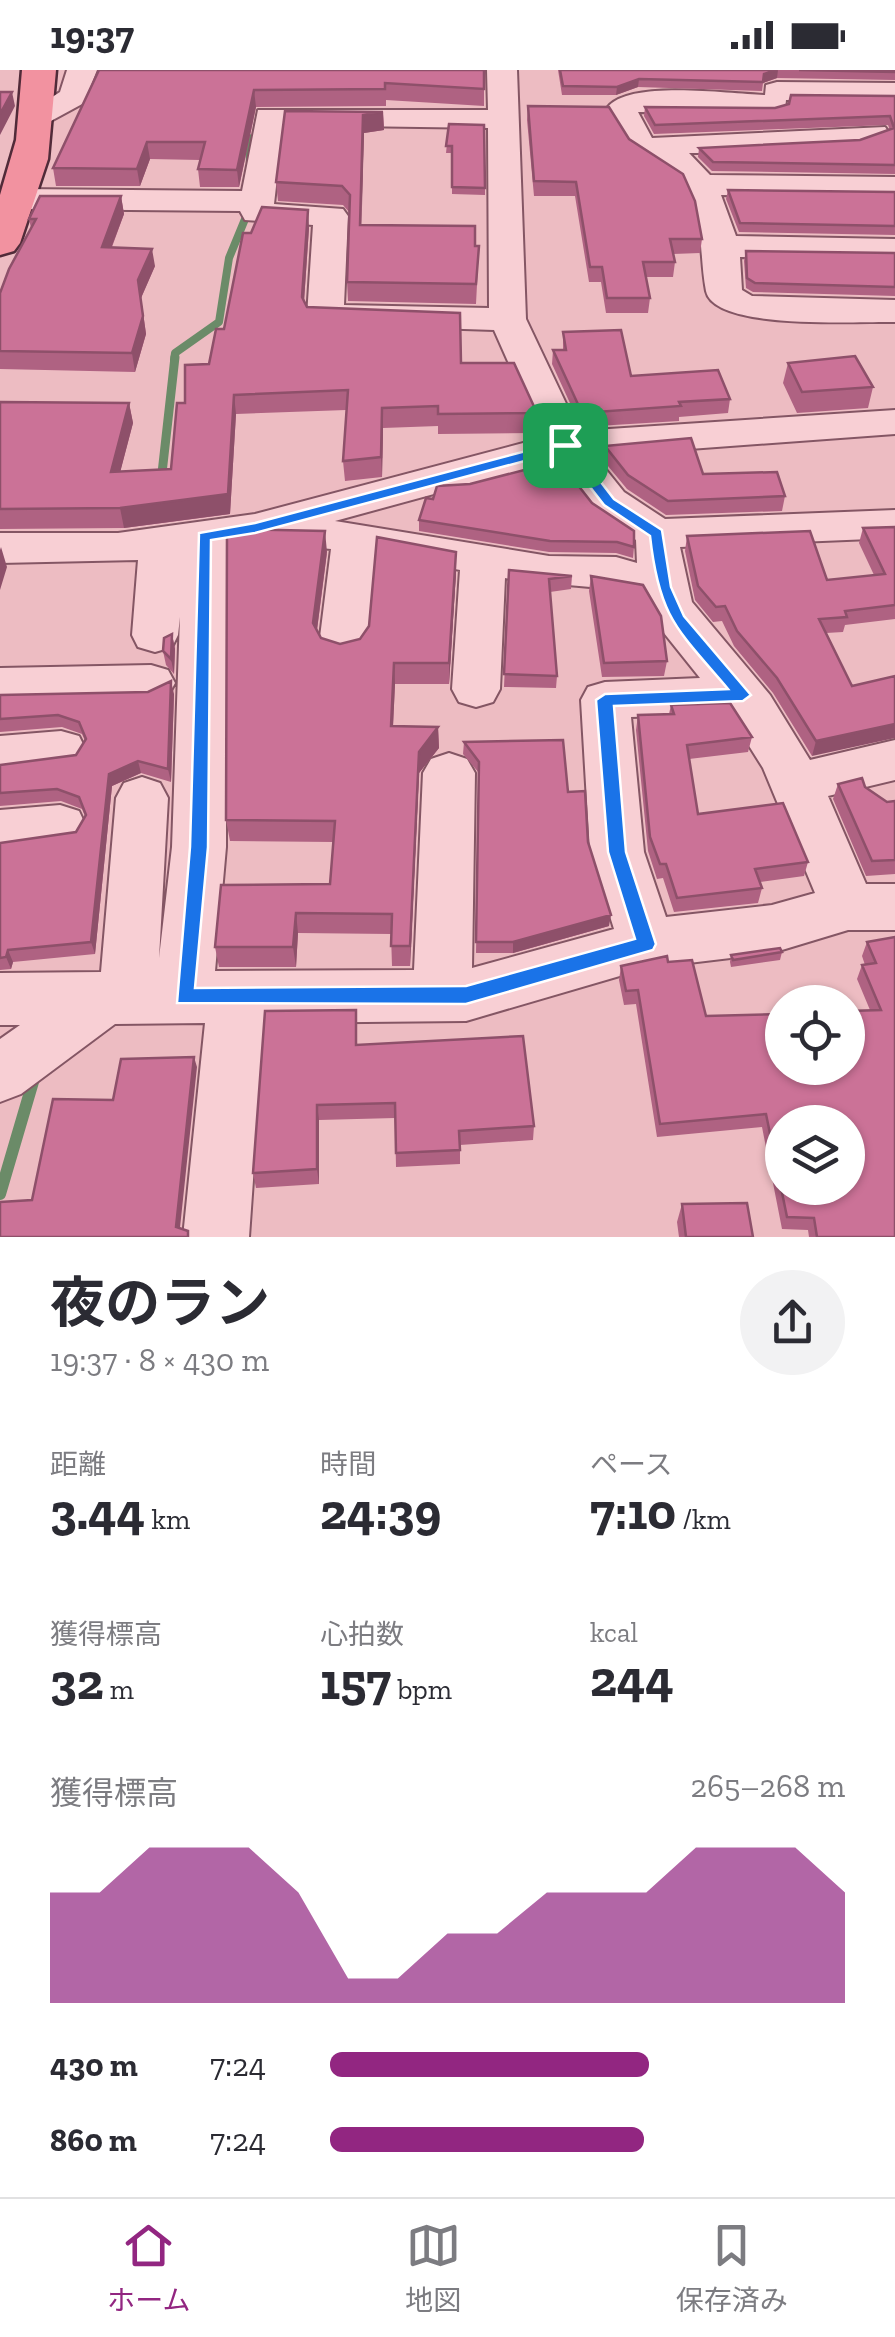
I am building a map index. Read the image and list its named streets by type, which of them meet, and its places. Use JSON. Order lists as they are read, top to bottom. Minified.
{"page":{"status":"19:37","heading":["夜のラン","19:37 · 8 × 430 m"],"stats":[["距離","3.44 km"],["時間","24:39"],["ペース","7:10 /km"],["獲得標高","32 m"],["心拍数","157 bpm"],["kcal","244"]],"chart":["獲得標高","265–268 m"],"list":[{"name":"430 m","note":"7:24"},{"name":"860 m","note":"7:24"}],"tabs":["ホーム","地図","保存済み"]}}
